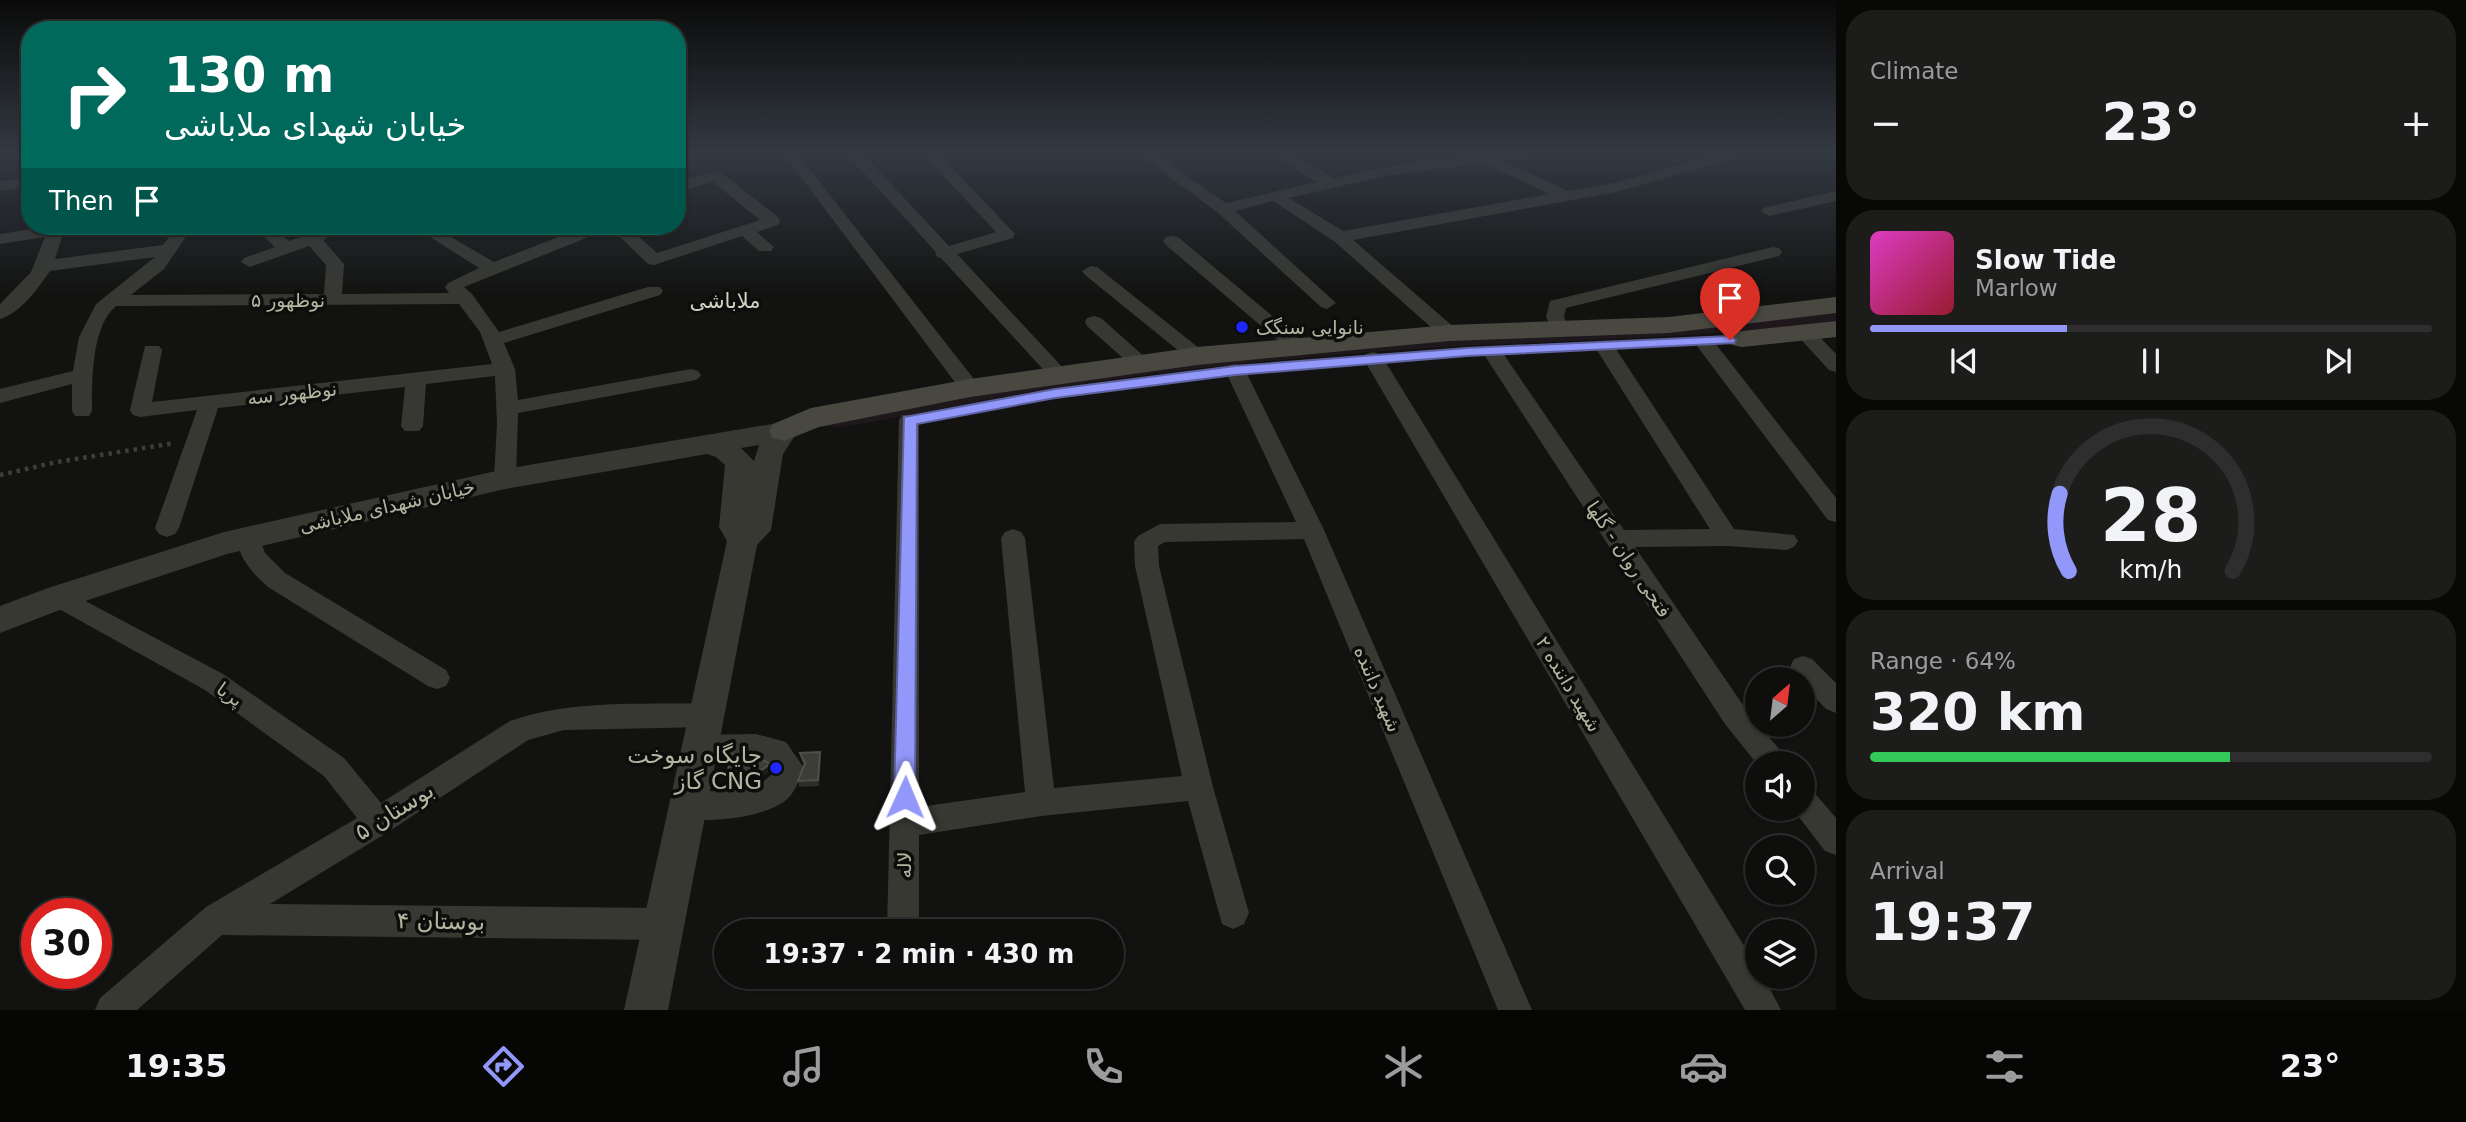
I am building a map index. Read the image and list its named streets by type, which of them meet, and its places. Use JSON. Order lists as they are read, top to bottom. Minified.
{"streets":{"main road":["خیابان شهدای ملاباشی"],"street":["نوظهور ۵","نوظهور سه","فتحی روان - گلها","شهید داننده ۲","شهید داننده","پریا","بوستان ۵","لاله","بوستان ۴"]},"crossings":[["خیابان شهدای ملاباشی","فتحی روان - گلها"],["خیابان شهدای ملاباشی","شهید داننده ۲"],["خیابان شهدای ملاباشی","شهید داننده"],["خیابان شهدای ملاباشی","پریا"],["خیابان شهدای ملاباشی","لاله"],["پریا","بوستان ۵"],["بوستان ۵","بوستان ۴"]],"districts":["ملاباشی"],"places":["نانوایی سنگک","جایگاه سوخت گاز CNG"],"north":"top right","page":{"tile":["Climate",["Range · 64%","320 km"],["Arrival","19:37"]],"turn":["130 m","خیابان شهدای ملاباشی"],"heat":["−","23°","+"],"then":"Then","song":["Slow Tide","Marlow"],"limit":"30","trip":"19:37 · 2 min · 430 m","tabs":["19:35","23°"],"gauge":["28","km/h"]}}
